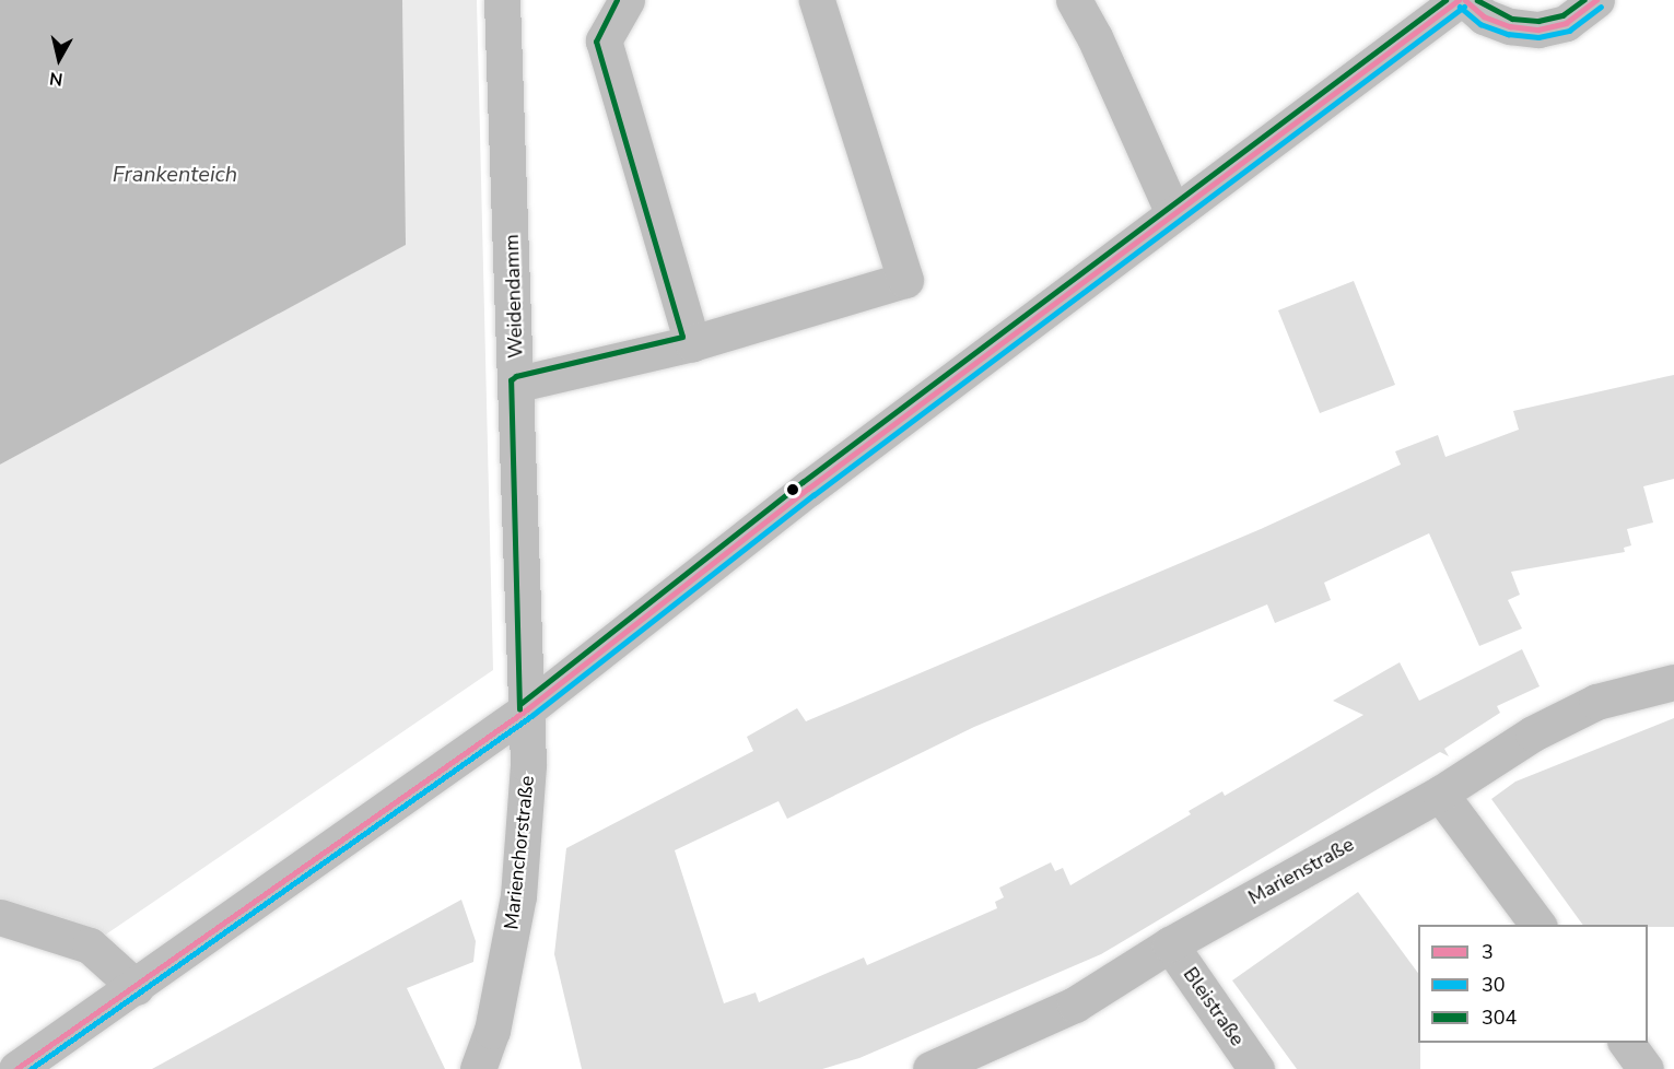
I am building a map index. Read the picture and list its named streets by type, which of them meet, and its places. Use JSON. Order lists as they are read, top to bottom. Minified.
{"streets":{"street":["Weidendamm","Marienchorstraße","Marienstraße","Bleistraße"]},"crossings":[["Weidendamm","Marienchorstraße"],["Marienstraße","Bleistraße"]],"water":["Frankenteich"],"lines":["transit line 3","transit line 304","transit line 30"],"legend":["3","30","304"],"north":"bottom"}
